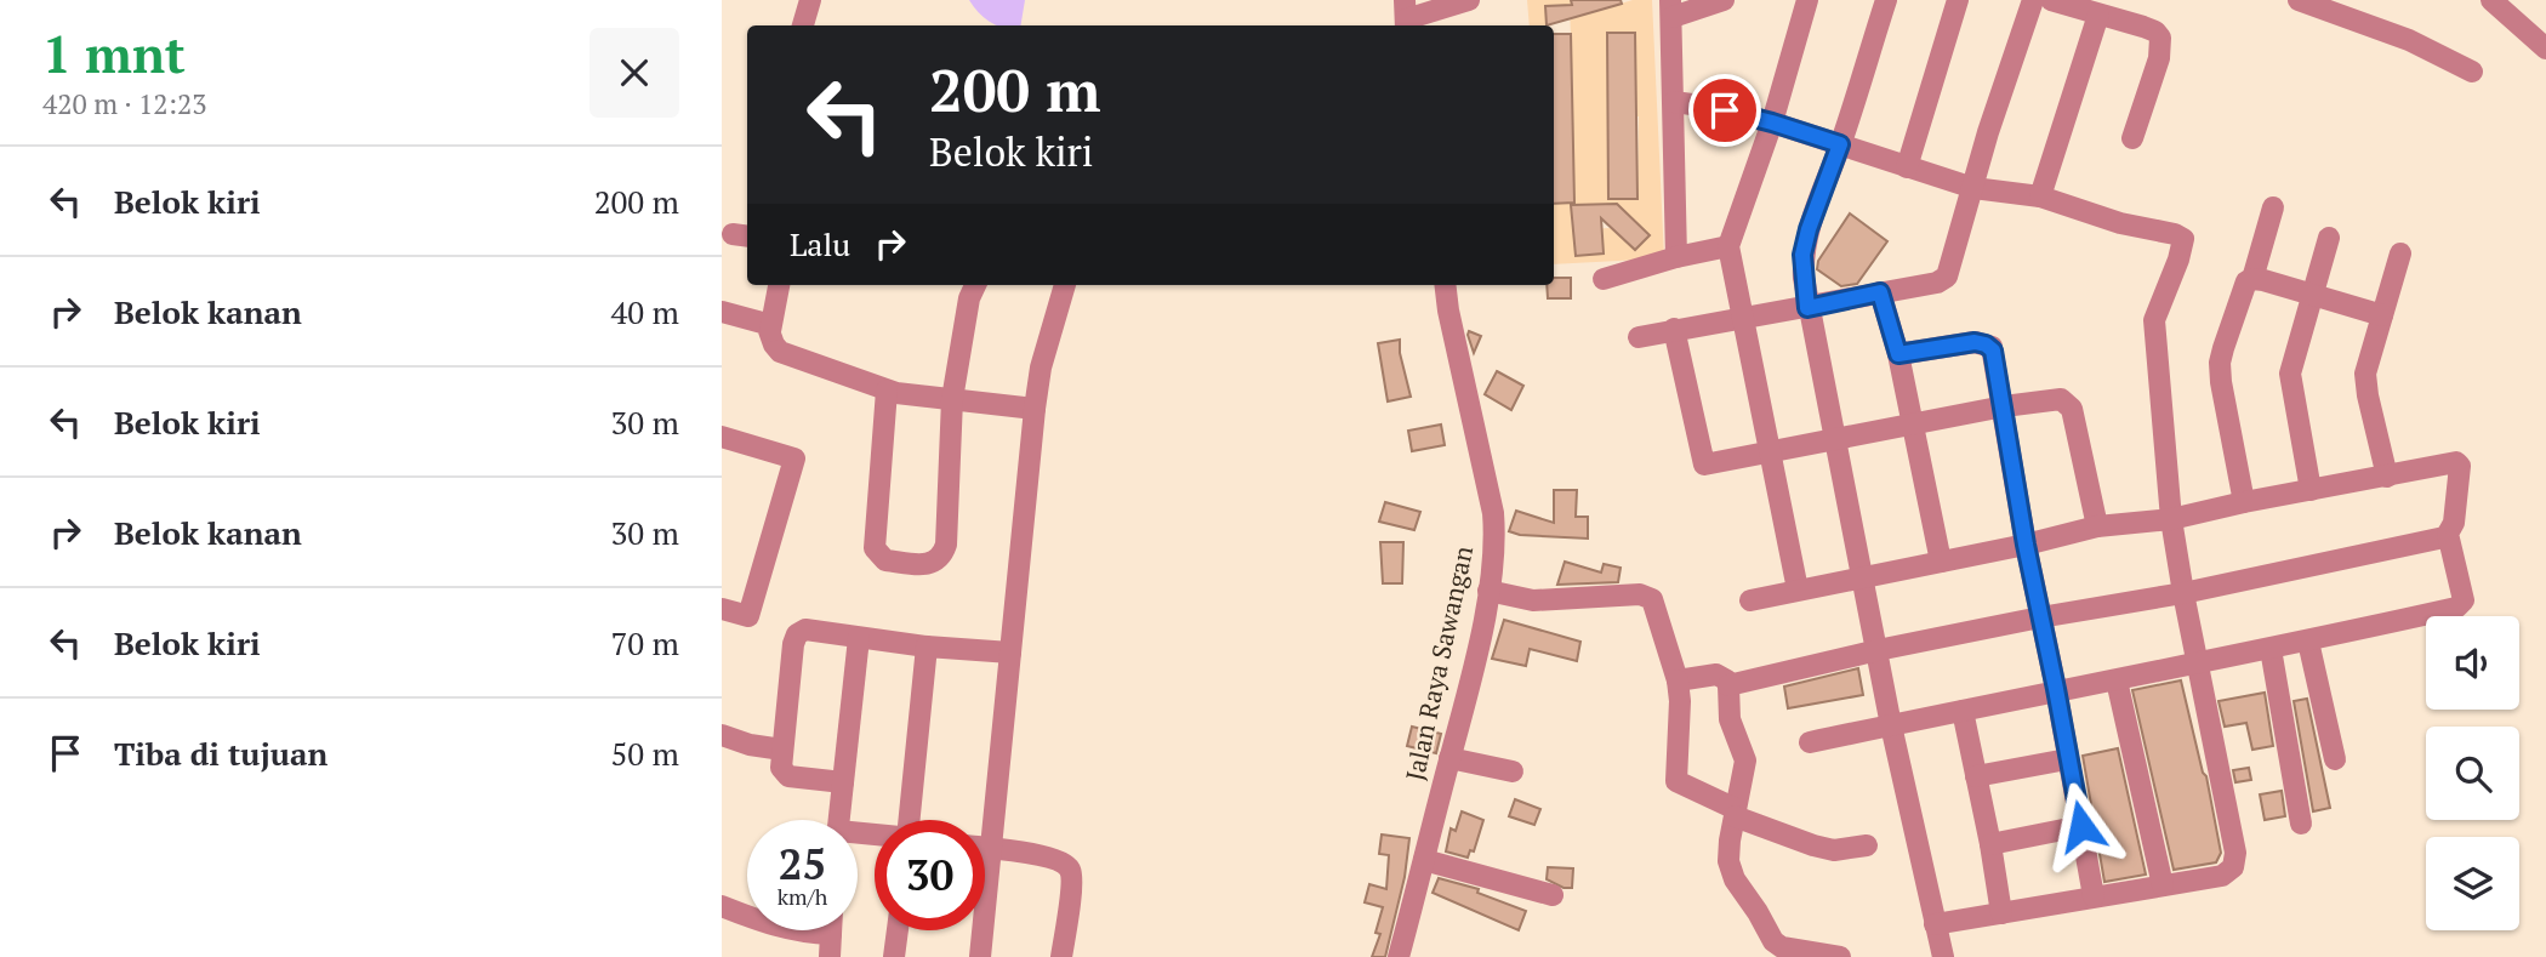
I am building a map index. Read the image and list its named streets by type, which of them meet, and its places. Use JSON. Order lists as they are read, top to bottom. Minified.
{"streets":{"street":["Jalan Raya Sawangan"]},"page":{"heading":["1 mnt","420 m · 12:23"],"turn":["200 m","Belok kiri"],"list":[{"name":"Belok kiri","value":"200 m"},{"name":"Belok kanan","value":"40 m"},{"name":"Belok kiri","value":"30 m"},{"name":"Belok kanan","value":"30 m"},{"name":"Belok kiri","value":"70 m"},{"name":"Tiba di tujuan","value":"50 m"}],"then":"Lalu","speed":"25 km/h","limit":"30"}}
